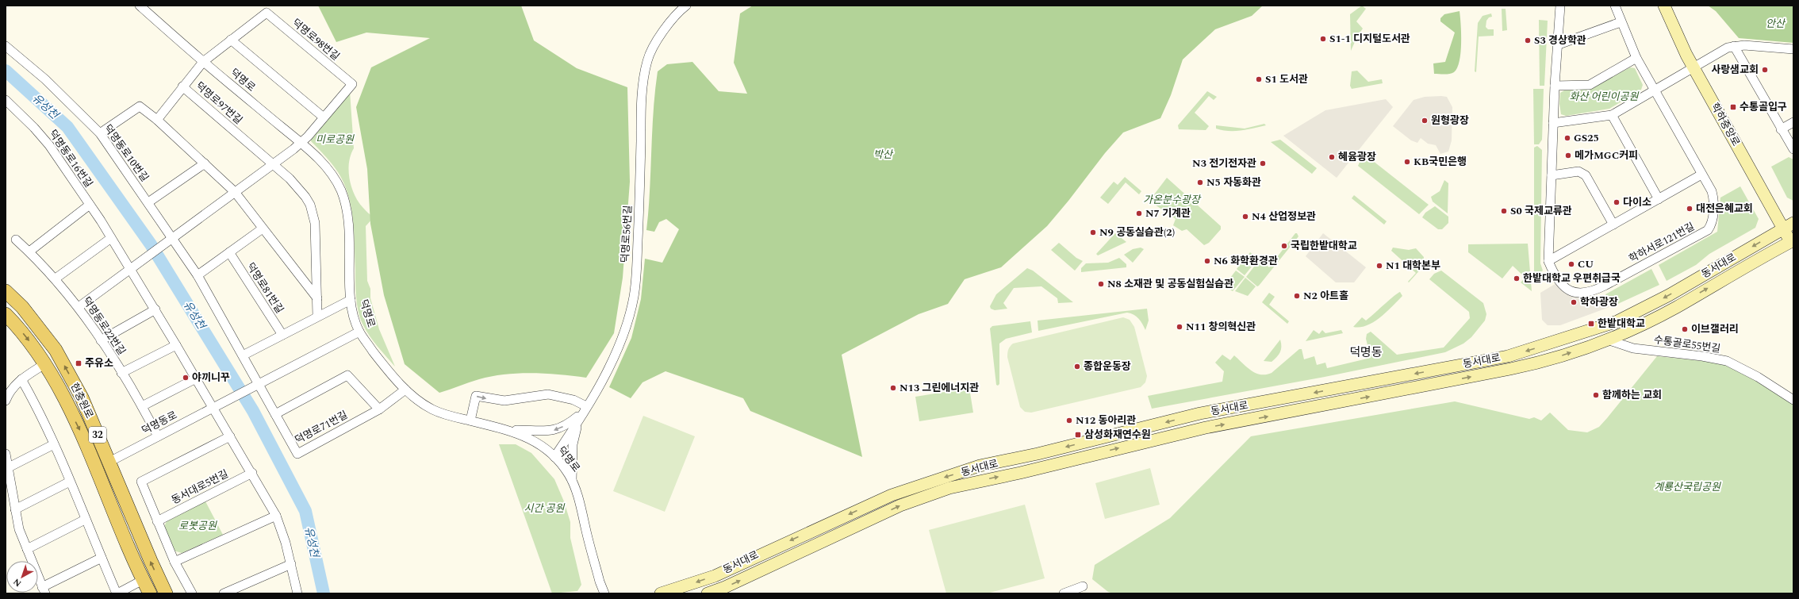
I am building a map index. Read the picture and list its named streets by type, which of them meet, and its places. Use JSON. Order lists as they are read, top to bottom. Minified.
{"streets":{"main road":["현충원로","32"],"street":["덕명로98번길","덕명로","덕명로97번길","학하중앙로","덕명동로10번길","덕명동로16번길","덕명로56번길","학하서로121번길","동서대로","덕명로81번길","덕명동로22번길","수통골로55번길","덕명동로","덕명로71번길","동서대로5번길"]},"crossings":[["덕명로98번길","덕명로"],["덕명로98번길","덕명로97번길"],["덕명로","덕명로56번길"],["덕명로","덕명로71번길"],["학하중앙로","동서대로"],["덕명동로10번길","덕명동로"],["덕명동로10번길","덕명로71번길"],["덕명동로16번길","덕명동로"],["동서대로","수통골로55번길"],["덕명동로22번길","덕명동로"],["현충원로","덕명동로"],["덕명동로","덕명로71번길"]],"districts":["덕명동"],"water":["유성천"],"parks":["안산","화산 어린이공원","미로공원","박산","가온분수광장","계룡산국립공원","시간 공원","로봇공원"],"places":{"other":["S1-1 디지털도서관","S3 경상학관","사랑샘교회","S1 도서관","원형광장","GS25","메가MGC커피","혜윰광장","KB국민은행","N3 전기전자관","N5 자동화관","다이소","대전은혜교회","S0 국제교류관","N7 기계관","N4 산업정보관","N9 공동실습관(2)","국립한밭대학교","N6 화학환경관","CU","N1 대학본부","한밭대학교 우편취급국","N8 소재관 및 공동실험실습관","N2 아트홀","학하광장","N11 창의혁신관","이브갤러리","종합운동장","야끼니꾸","N13 그린에너지관","함께하는 교회","N12 동아리관"],"transit":["수통골입구","한밭대학교","주유소","삼성화재연수원"]},"north":"bottom left"}
